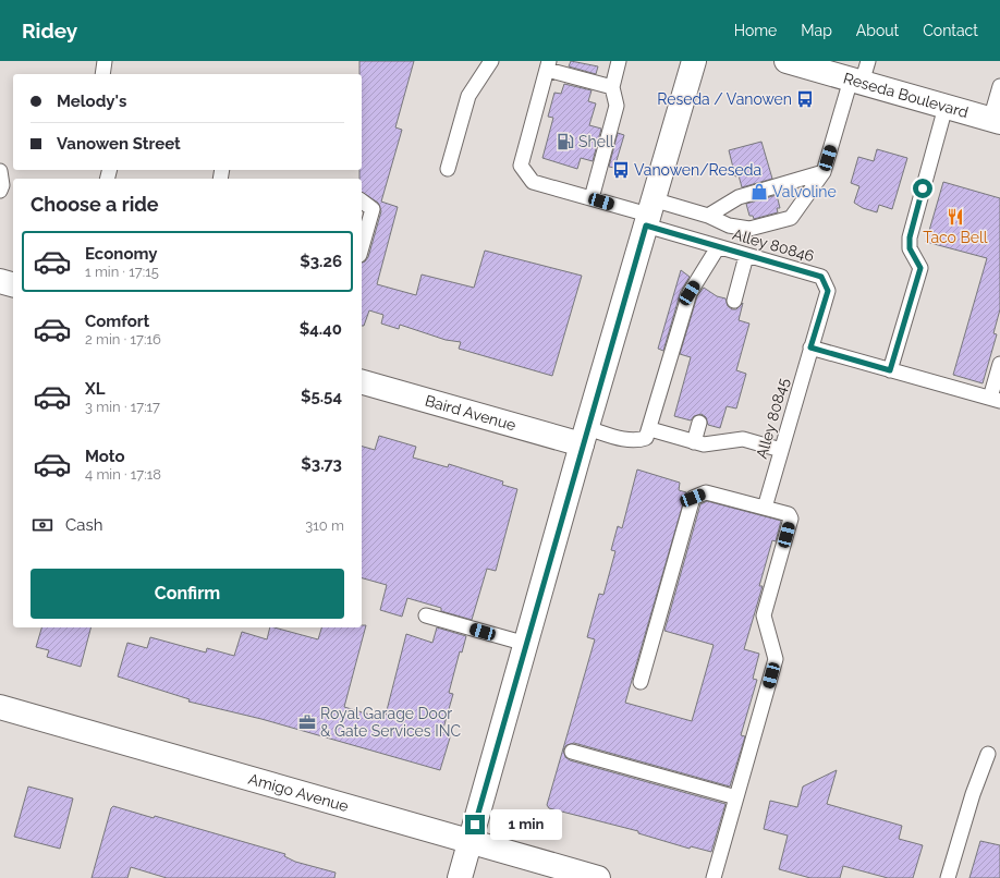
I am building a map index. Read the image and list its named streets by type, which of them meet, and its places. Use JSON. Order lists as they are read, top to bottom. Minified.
{"streets":{"main road":["Reseda Boulevard","Baird Avenue","Amigo Avenue"],"lane":["Alley 80846","Alley 80845"]},"crossings":[["Alley 80846","Alley 80845"]],"places":{"bus stop":["Reseda / Vanowen","Vanowen/Reseda"],"fuel station":["Shell"],"shop":["Valvoline"],"restaurant":["Taco Bell"],"office":["Royal Garage Door & Gate Services INC"]},"page":{"header":"Ridey","nav":["Home","Map","About","Contact"],"banner":["Melody's","Vanowen Street"],"heading":"Choose a ride","list":[{"name":"Economy","note":"1 min · 17:15","value":"$3.26"},{"name":"Comfort","note":"2 min · 17:16","value":"$4.40"},{"name":"XL","note":"3 min · 17:17","value":"$5.54"},{"name":"Moto","note":"4 min · 17:18","value":"$3.73"}],"pay":["Cash","310 m"],"buttons":"Confirm","bubble":"1 min"}}
